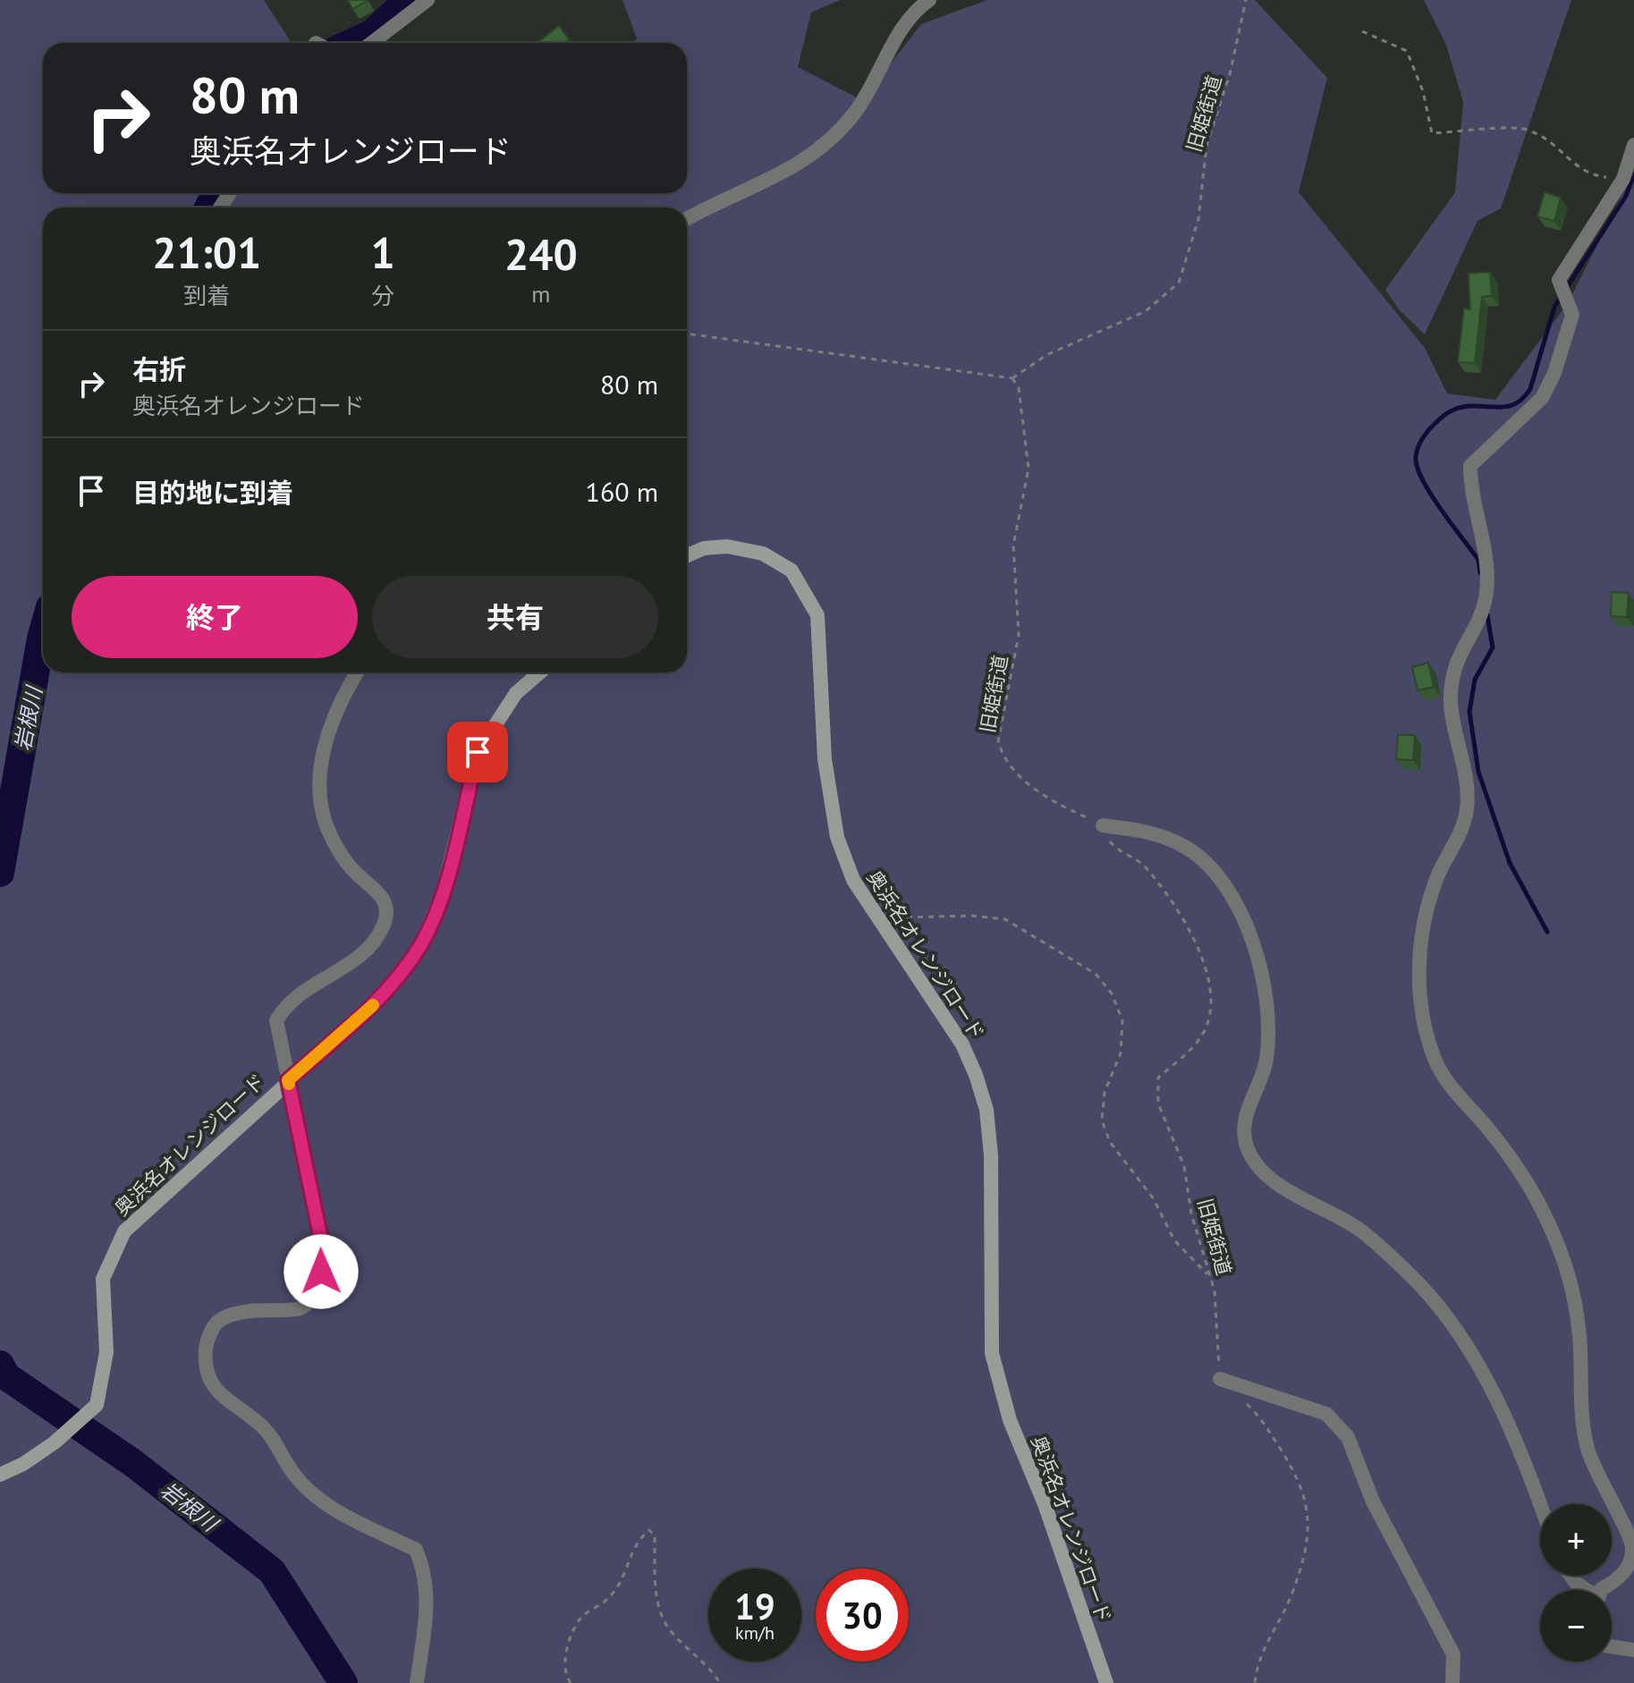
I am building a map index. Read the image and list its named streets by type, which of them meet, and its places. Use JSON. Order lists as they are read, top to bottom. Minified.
{"streets":{"street":["奥浜名オレンジロード"],"path":["旧姫街道"]},"water":["岩根川"],"page":{"turn":["80 m","奥浜名オレンジロード"],"eta":["21:01","到着","1","分","240","m"],"list":[{"name":"右折","note":"奥浜名オレンジロード","value":"80 m"},{"name":"目的地に到着","value":"160 m"}],"buttons":["終了","共有"],"map_buttons":["+","−"],"speed":"19 km/h","limit":"30"}}
